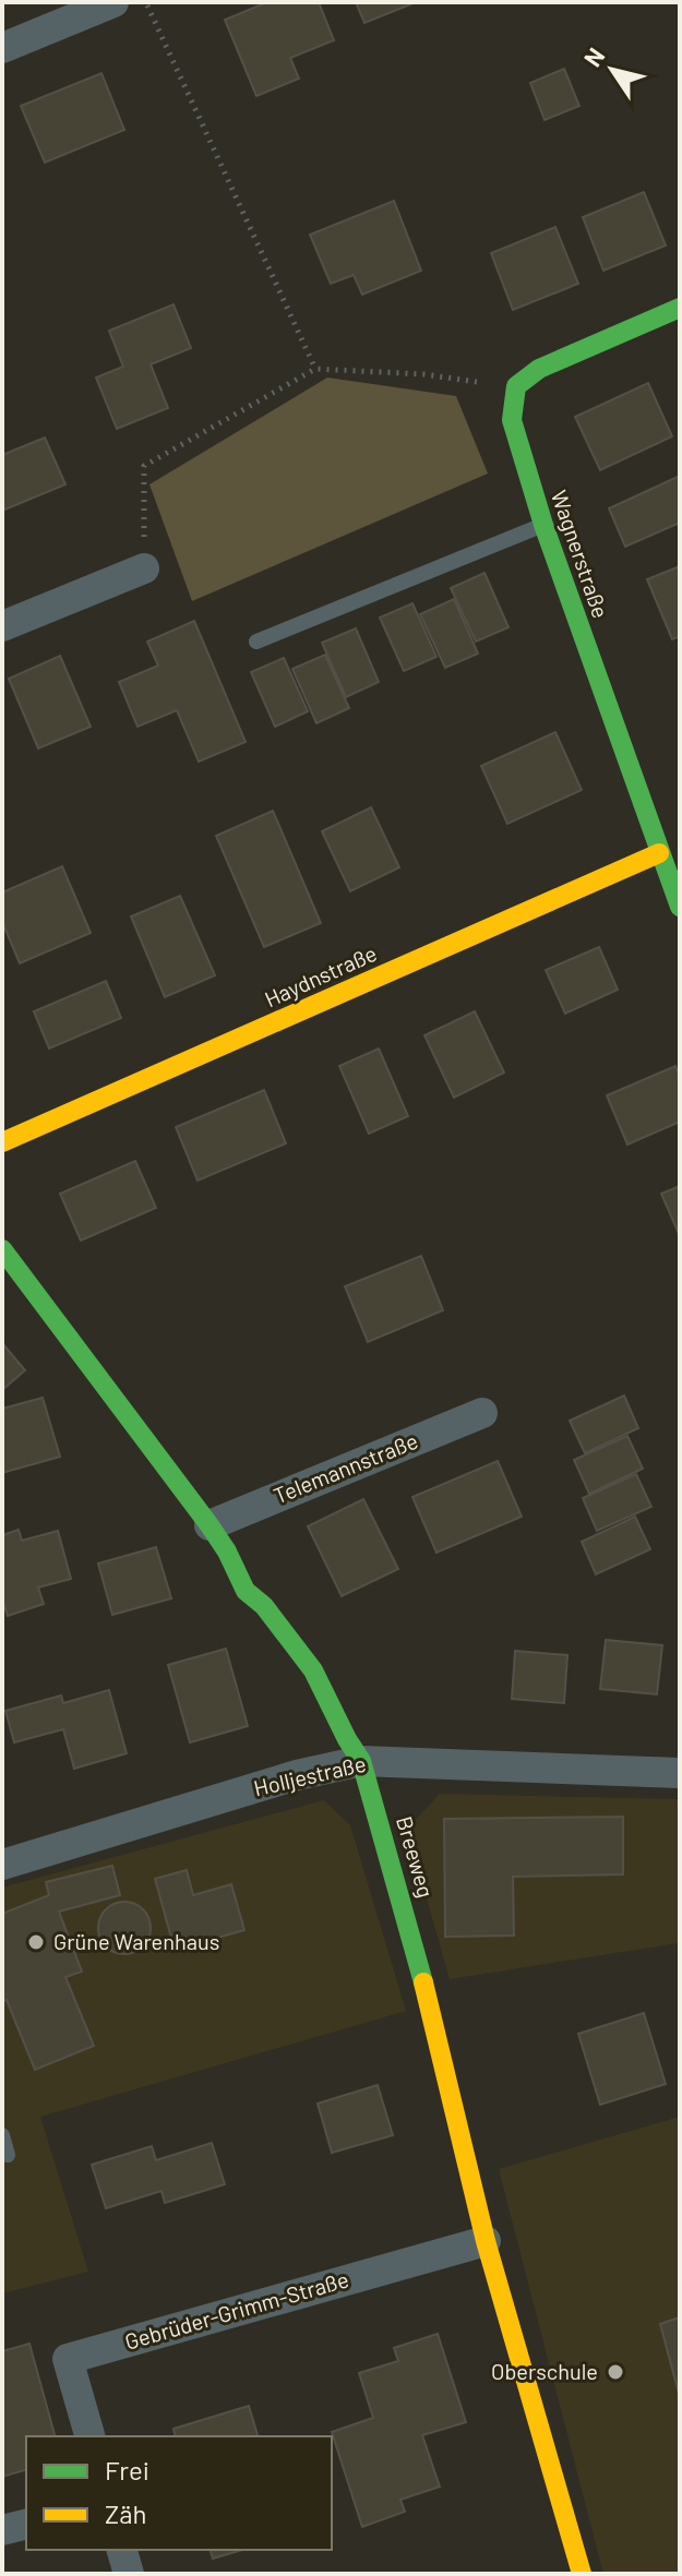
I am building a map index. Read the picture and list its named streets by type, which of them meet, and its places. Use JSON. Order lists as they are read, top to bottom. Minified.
{"streets":{"street":["Wagnerstraße","Haydnstraße","Telemannstraße","Holljestraße","Breeweg","Gebrüder-Grimm-Straße"]},"crossings":[["Wagnerstraße","Haydnstraße"],["Telemannstraße","Breeweg"],["Holljestraße","Breeweg"],["Breeweg","Gebrüder-Grimm-Straße"]],"places":["Grüne Warenhaus","Oberschule"],"legend":["Frei","Zäh"],"north":"top left"}
